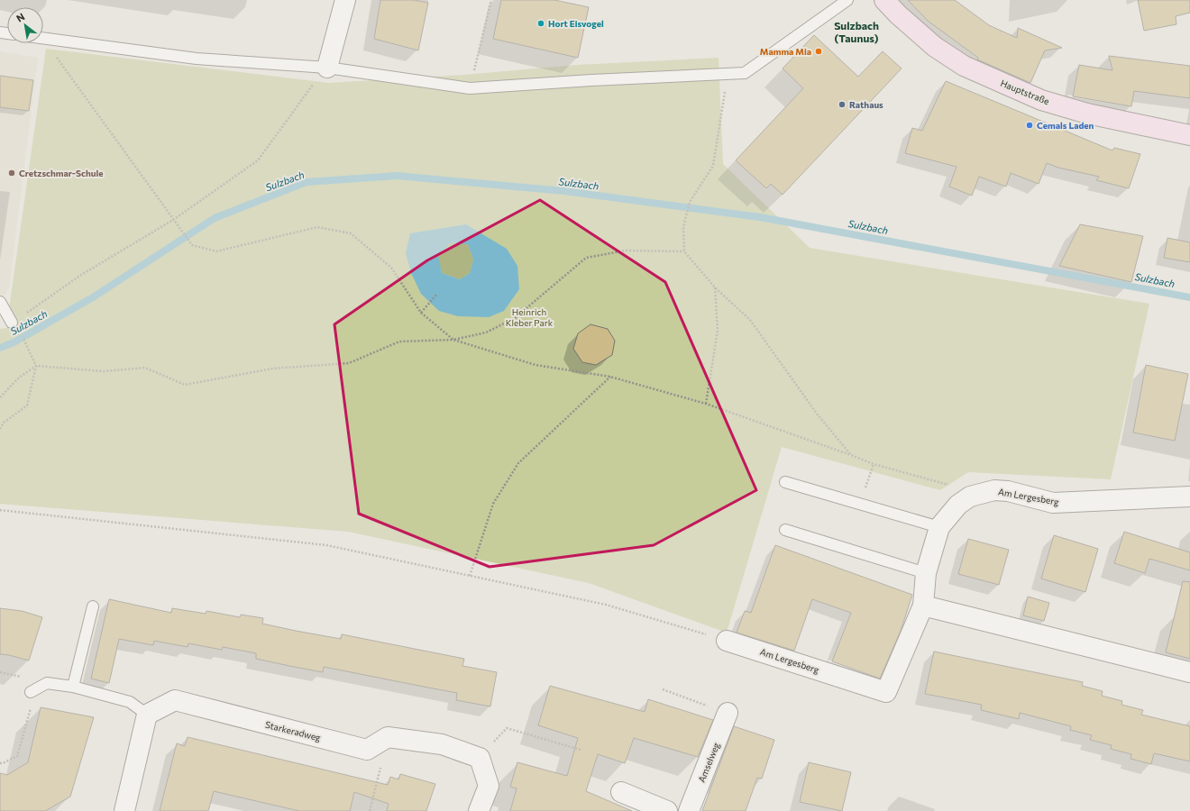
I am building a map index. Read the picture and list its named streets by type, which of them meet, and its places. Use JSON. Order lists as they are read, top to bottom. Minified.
{"streets":{"street":["Hauptstraße","Am Lergesberg","Starkeradweg","Amselweg"]},"districts":["Sulzbach (Taunus)"],"water":["Sulzbach"],"parks":["Heinrich Kleber Park"],"places":["Hort Eisvogel","Mamma Mia","Rathaus","Cemals Laden","Cretzschmar-Schule"],"north":"top left"}
